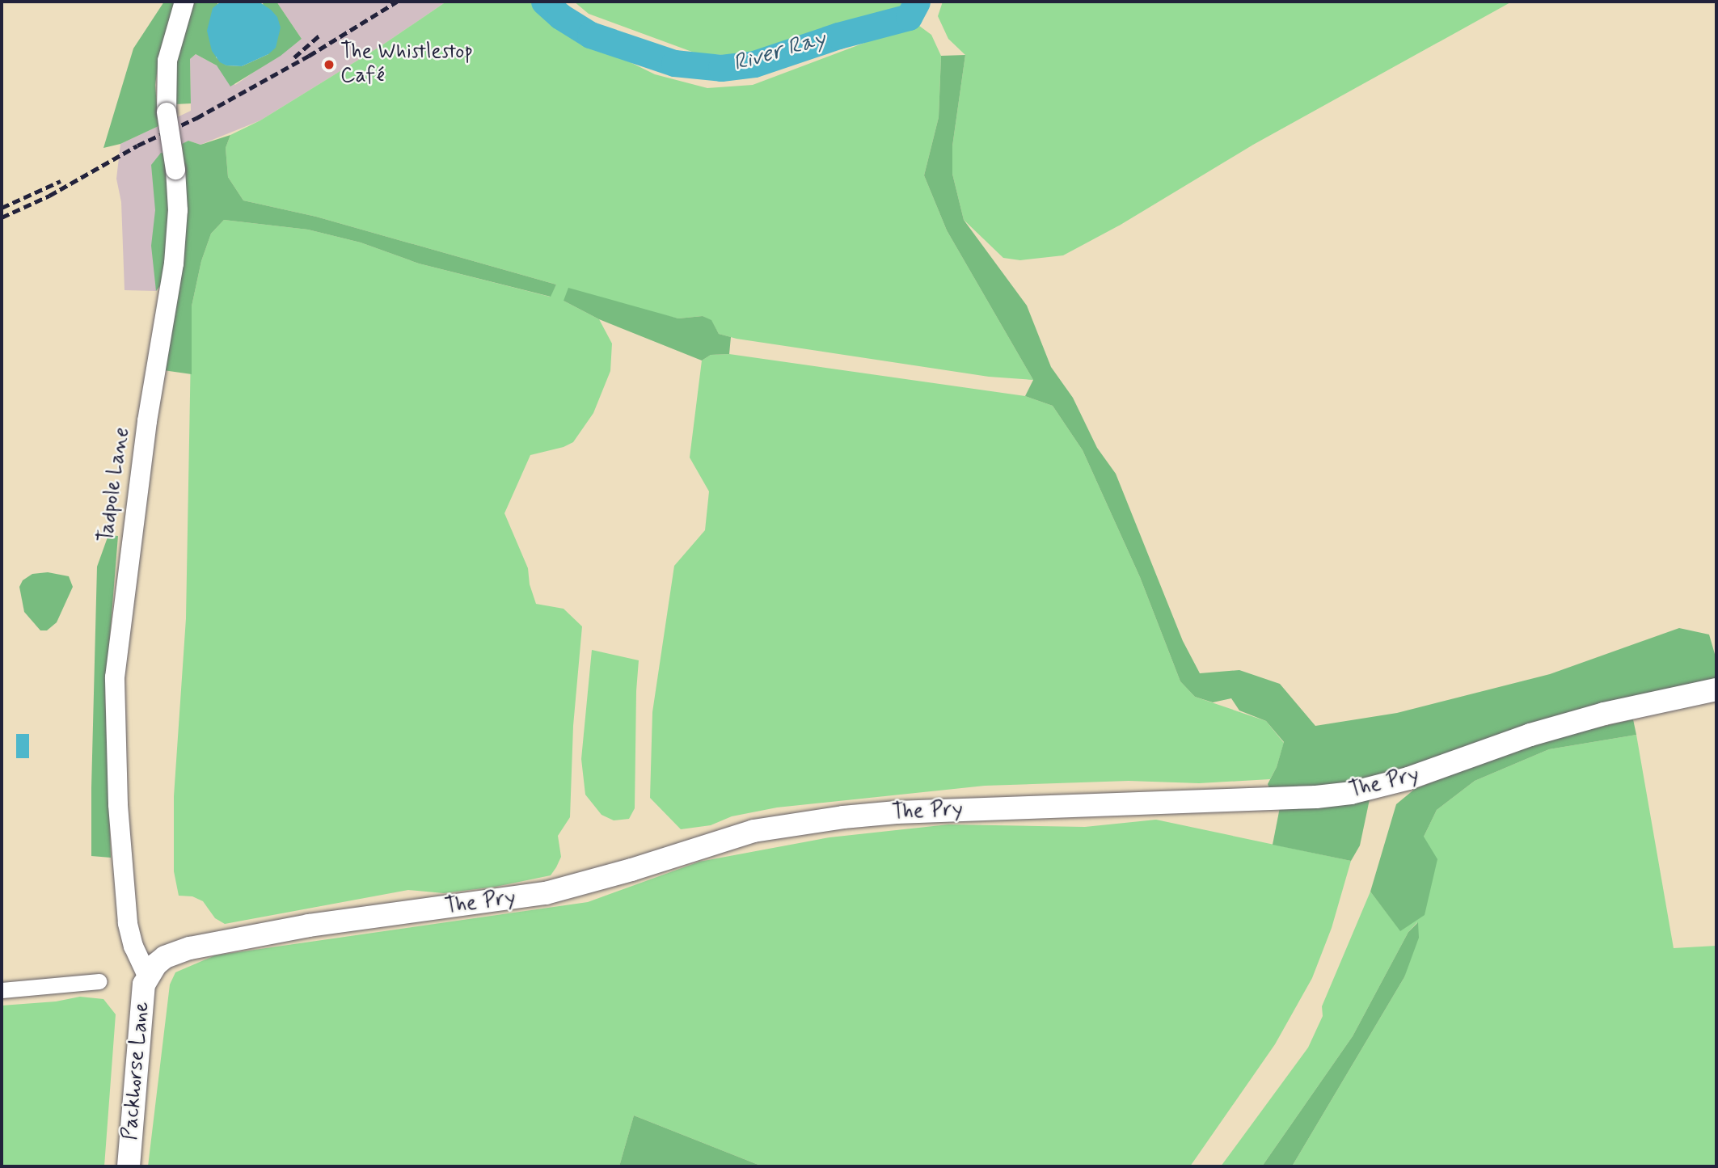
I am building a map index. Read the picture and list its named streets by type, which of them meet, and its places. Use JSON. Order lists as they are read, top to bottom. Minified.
{"streets":{"main road":["The Pry","Packhorse Lane"],"street":["Tadpole Lane"]},"crossings":[["Tadpole Lane","The Pry"],["Tadpole Lane","Packhorse Lane"],["The Pry","Packhorse Lane"]],"water":["River Ray"],"places":["The Whistlestop Café"]}
